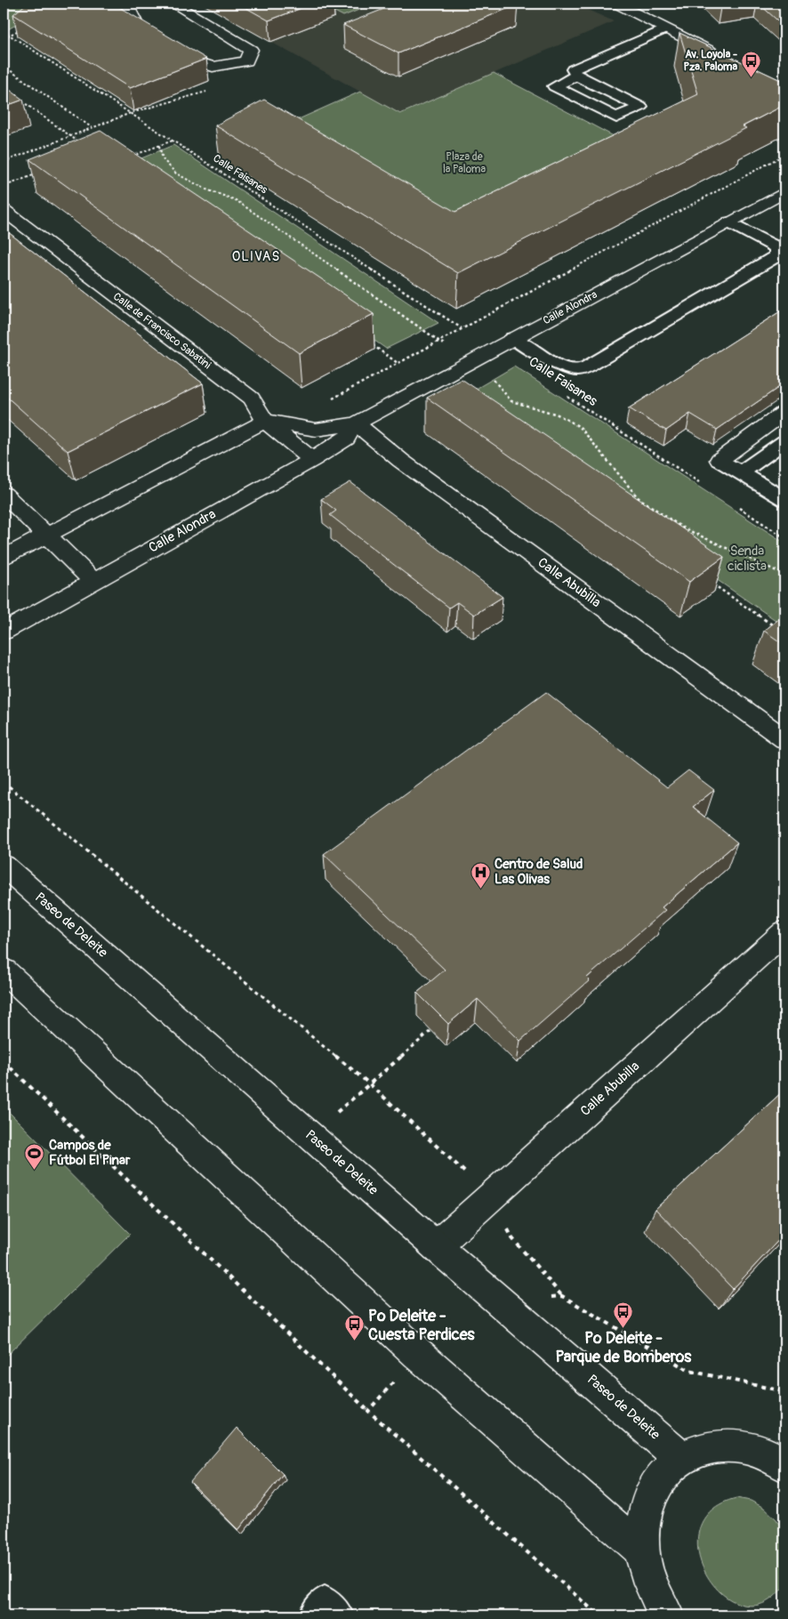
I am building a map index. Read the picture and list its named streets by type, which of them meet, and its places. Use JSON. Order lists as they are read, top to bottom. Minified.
{"streets":{"street":["Calle Alondra","Calle de Francisco Sabatini","Calle Abubilla","Paseo de Deleite"],"path":["Calle Faisanes"]},"crossings":[["Calle Alondra","Calle de Francisco Sabatini"],["Calle Alondra","Calle Abubilla"],["Calle Abubilla","Paseo de Deleite"]],"districts":["OLIVAS"],"parks":["Plaza de la Paloma","Senda ciclista"],"places":{"bus stop":["Av. Loyola - Pza. Paloma","Pº Deleite - Parque de Bomberos","Pº Deleite - Cuesta Perdices"],"hospital":["Centro de Salud Las Olivas"],"sports":["Campos de Fútbol El Pinar"]}}
